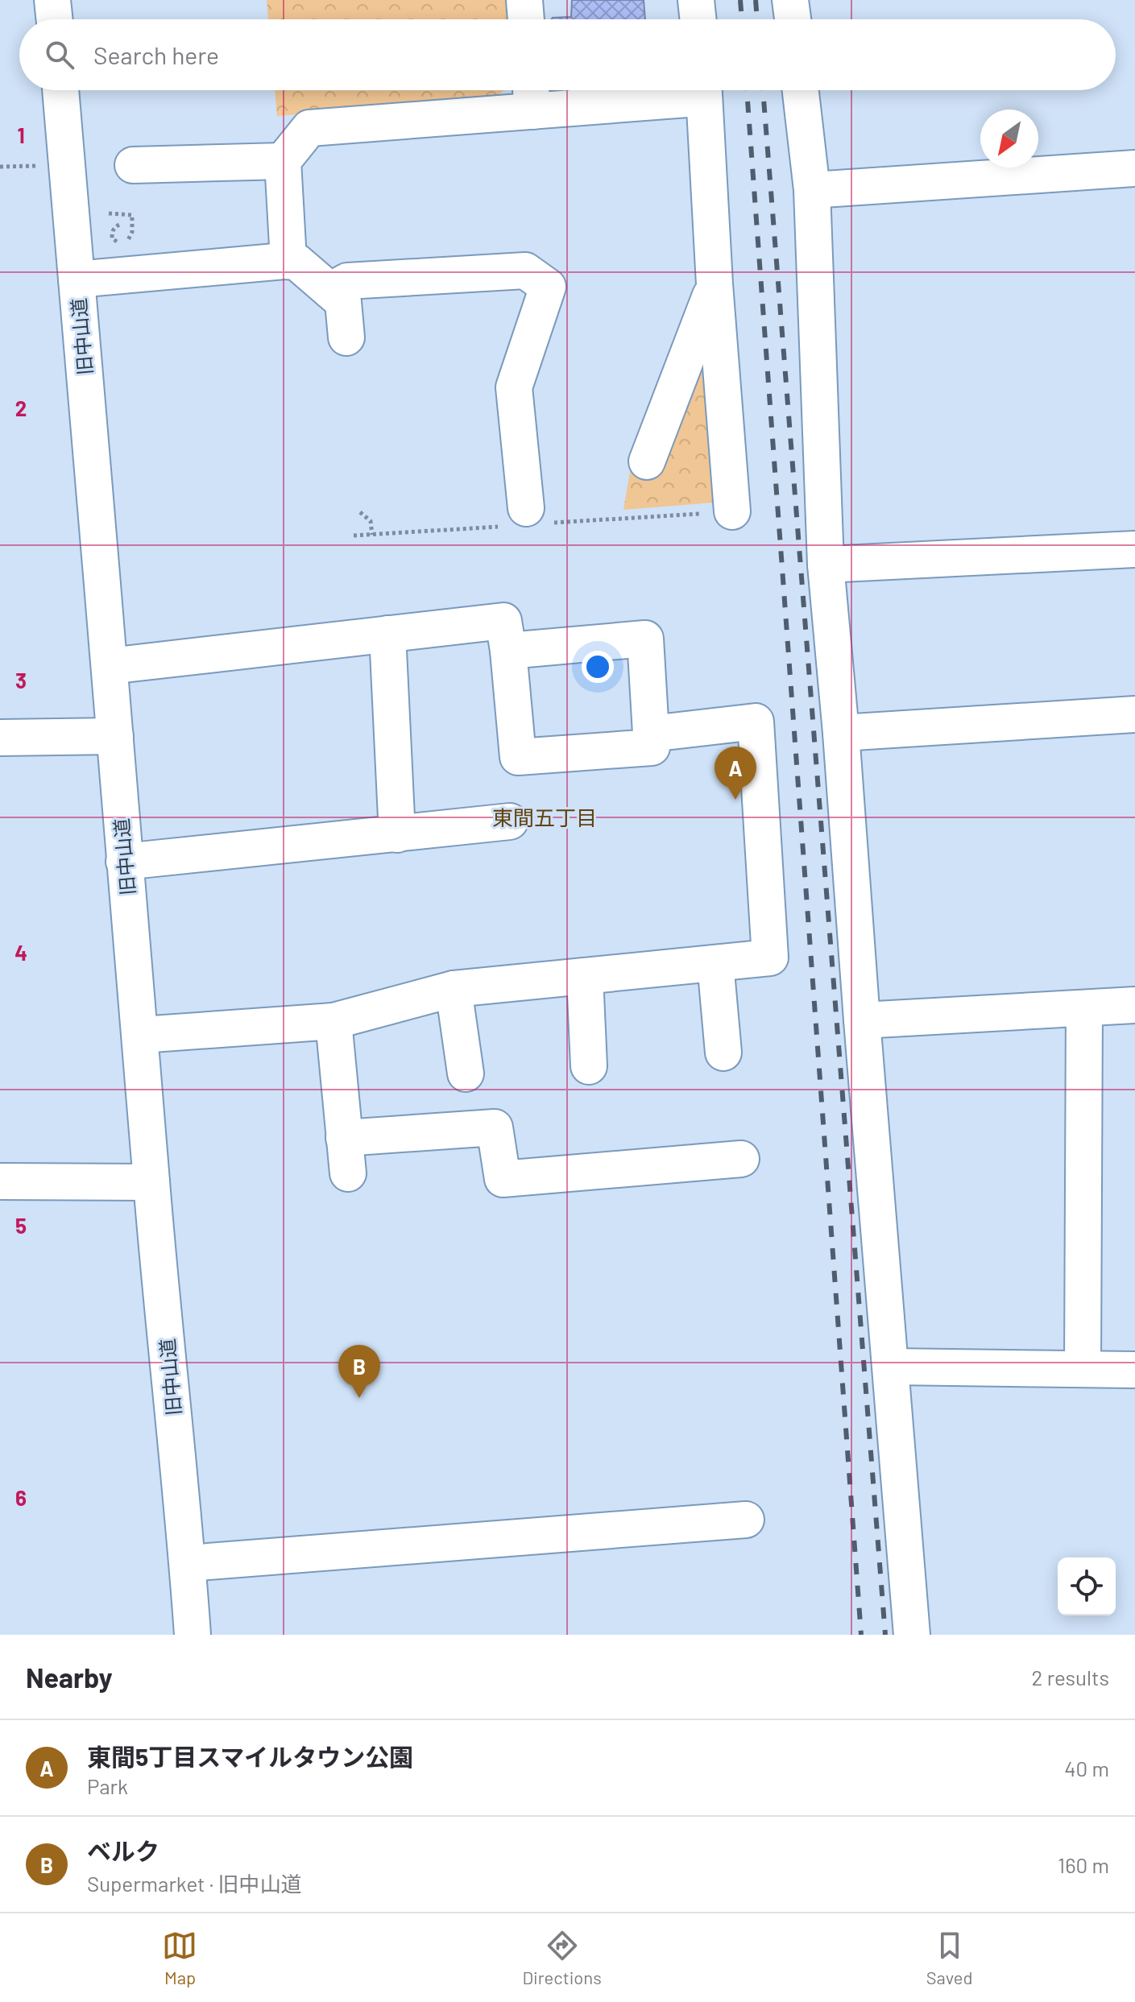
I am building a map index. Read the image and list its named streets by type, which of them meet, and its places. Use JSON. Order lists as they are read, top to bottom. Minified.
{"streets":{"street":["旧中山道"]},"districts":["東間五丁目"],"north":"bottom left","page":{"search":"Search here","pins":["A","B"],"heading":["Nearby","2 results"],"list":[{"mark":"A","name":"東間5丁目スマイルタウン公園","note":"Park","value":"40 m"},{"mark":"B","name":"ベルク","note":"Supermarket · 旧中山道","value":"160 m"}],"nav":["Map","Directions","Saved"]},"grid":{"rows":["1","2","3","4","5","6"]}}
